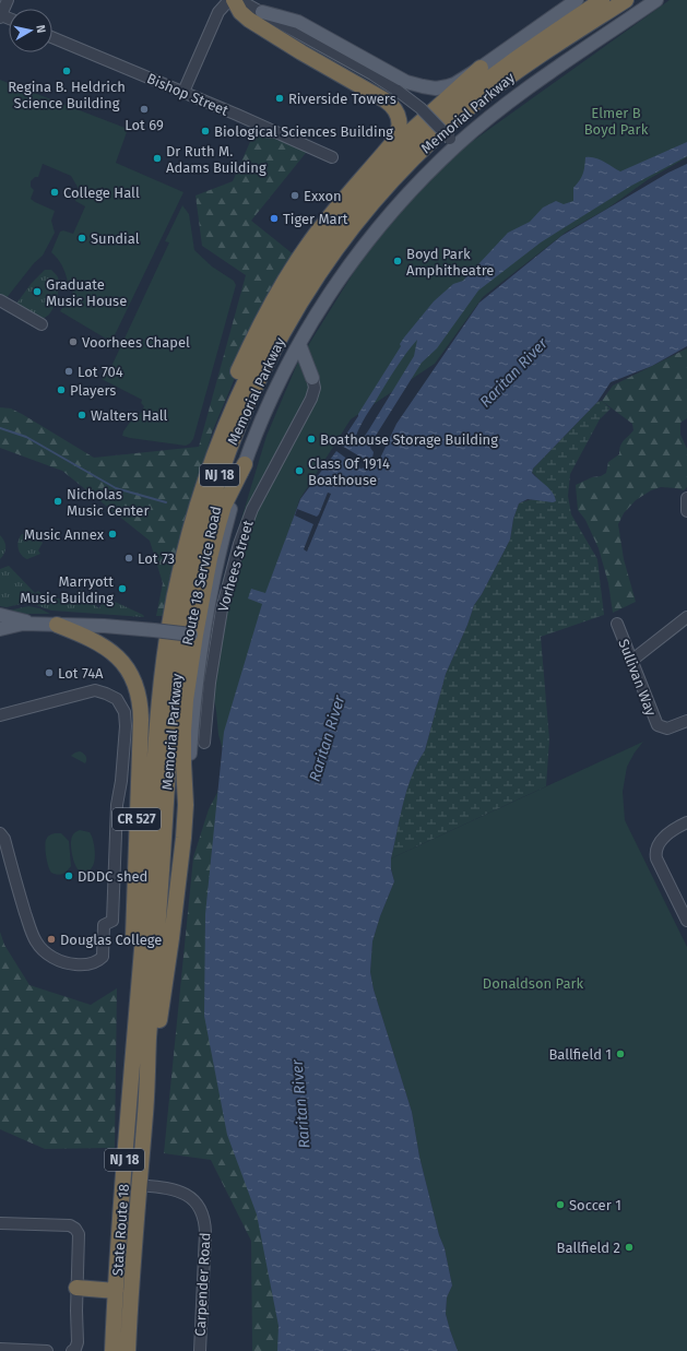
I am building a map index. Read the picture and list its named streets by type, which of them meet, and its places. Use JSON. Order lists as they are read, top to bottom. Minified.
{"streets":{"highway":["Memorial Parkway","NJ 18","CR 527","State Route 18"],"main road":["Route 18 Service Road"],"street":["Bishop Street","Vorhees Street","Sullivan Way","Carpender Road"]},"crossings":[["Memorial Parkway","CR 527"],["Memorial Parkway","State Route 18"],["CR 527","State Route 18"],["State Route 18","Carpender Road"]],"water":["Raritan River"],"parks":["Elmer B Boyd Park","Donaldson Park"],"places":["Regina B. Heldrich Science Building","Riverside Towers","Lot 69","Biological Sciences Building","Dr Ruth M. Adams Building","College Hall","Exxon","Tiger Mart","Sundial","Boyd Park Amphitheatre","Graduate Music House","Voorhees Chapel","Lot 704","Players","Walters Hall","Boathouse Storage Building","Class Of 1914 Boathouse","Nicholas Music Center","Music Annex","Lot 73","Marryott Music Building","Lot 74A","DDDC shed","Douglas College","Ballfield 1","Soccer 1","Ballfield 2"],"north":"right"}
